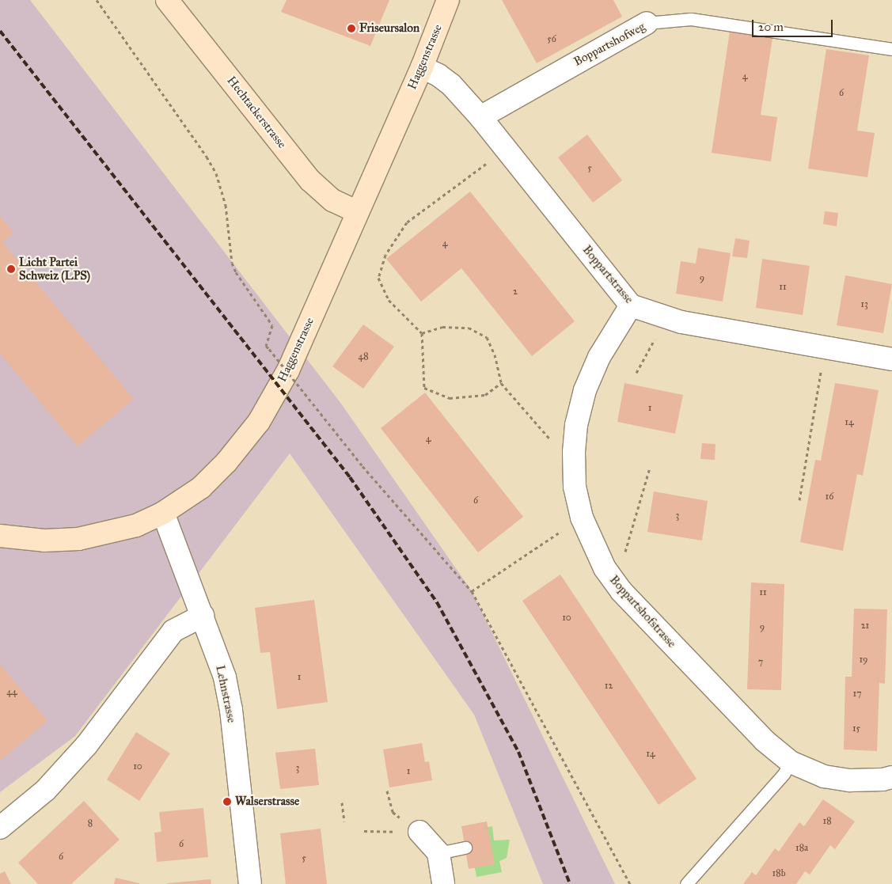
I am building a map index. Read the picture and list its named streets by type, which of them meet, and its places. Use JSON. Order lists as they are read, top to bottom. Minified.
{"streets":{"street":["Boppartshofweg","Haggenstrasse","Hechtackerstrasse","Boppartstrasse","Boppartshofstrasse","Lehnstrasse"]},"crossings":[["Boppartshofweg","Boppartstrasse"],["Haggenstrasse","Hechtackerstrasse"],["Haggenstrasse","Boppartstrasse"],["Haggenstrasse","Lehnstrasse"],["Boppartstrasse","Boppartshofstrasse"]],"places":["Friseursalon","Licht Partei Schweiz (LPS)","Walserstrasse"],"house_numbers":["56","4","6","5","4","9","11","2","13","48","1","14","4","16","6","3","11","10","21","9","19","7","1","12","44","17","15","14","10","3","1","18","8","6","18a","6","5","18b"],"scale_bar":"20 m"}
